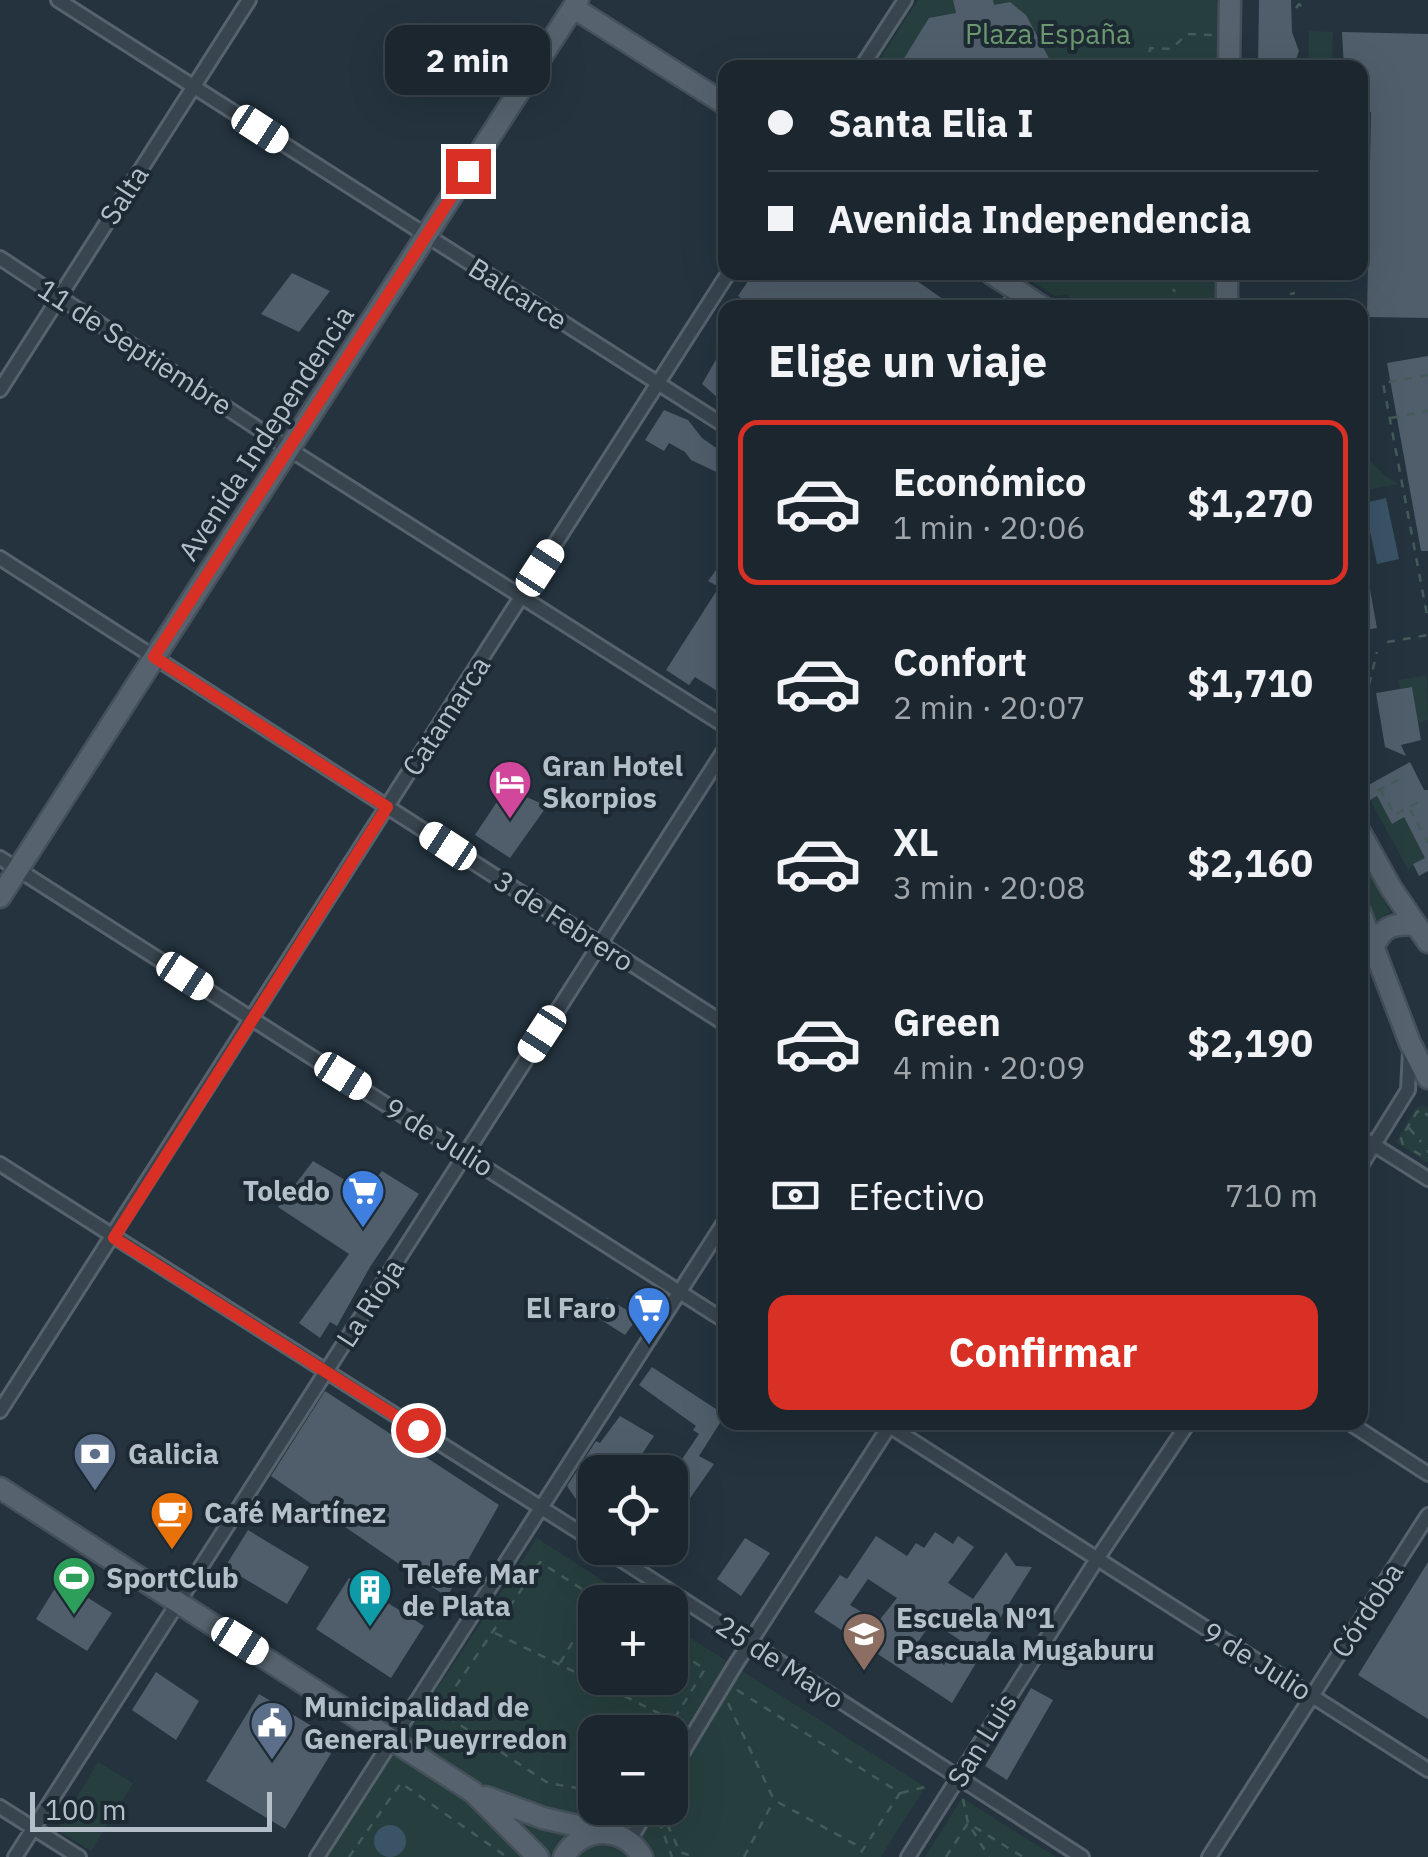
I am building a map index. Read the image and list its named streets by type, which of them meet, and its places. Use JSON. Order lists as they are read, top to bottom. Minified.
{"streets":{"main road":["Avenida Independencia"],"street":["Salta","Balcarce","11 de Septiembre","Catamarca","3 de Febrero","9 de Julio","La Rioja","Córdoba","25 de Mayo","San Luis"]},"crossings":[["Salta","Balcarce"],["Salta","11 de Septiembre"],["Balcarce","Avenida Independencia"],["Balcarce","Catamarca"],["11 de Septiembre","Avenida Independencia"],["11 de Septiembre","Catamarca"],["Avenida Independencia","3 de Febrero"],["Avenida Independencia","9 de Julio"],["Catamarca","3 de Febrero"],["Catamarca","9 de Julio"],["3 de Febrero","La Rioja"],["9 de Julio","La Rioja"],["9 de Julio","Córdoba"],["9 de Julio","San Luis"],["25 de Mayo","San Luis"]],"parks":["Plaza España"],"places":{"hotel":["Gran Hotel Skorpios"],"supermarket":["Toledo","El Faro"],"bank":["Galicia"],"cafe":["Café Martínez"],"sports":["SportClub"],"building":["Telefe Mar de Plata"],"school or university":["Escuela Nº1 Pascuala Mugaburu"],"public building":["Municipalidad de General Pueyrredon"]},"scale_bar":"100 m","page":{"bubble":"2 min","banner":["Santa Elia I","Avenida Independencia"],"heading":"Elige un viaje","list":[{"name":"Económico","note":"1 min · 20:06","value":"$1,270"},{"name":"Confort","note":"2 min · 20:07","value":"$1,710"},{"name":"XL","note":"3 min · 20:08","value":"$2,160"},{"name":"Green","note":"4 min · 20:09","value":"$2,190"}],"pay":["Efectivo","710 m"],"buttons":"Confirmar","map_buttons":["+","−"],"scale":"100 m"}}
